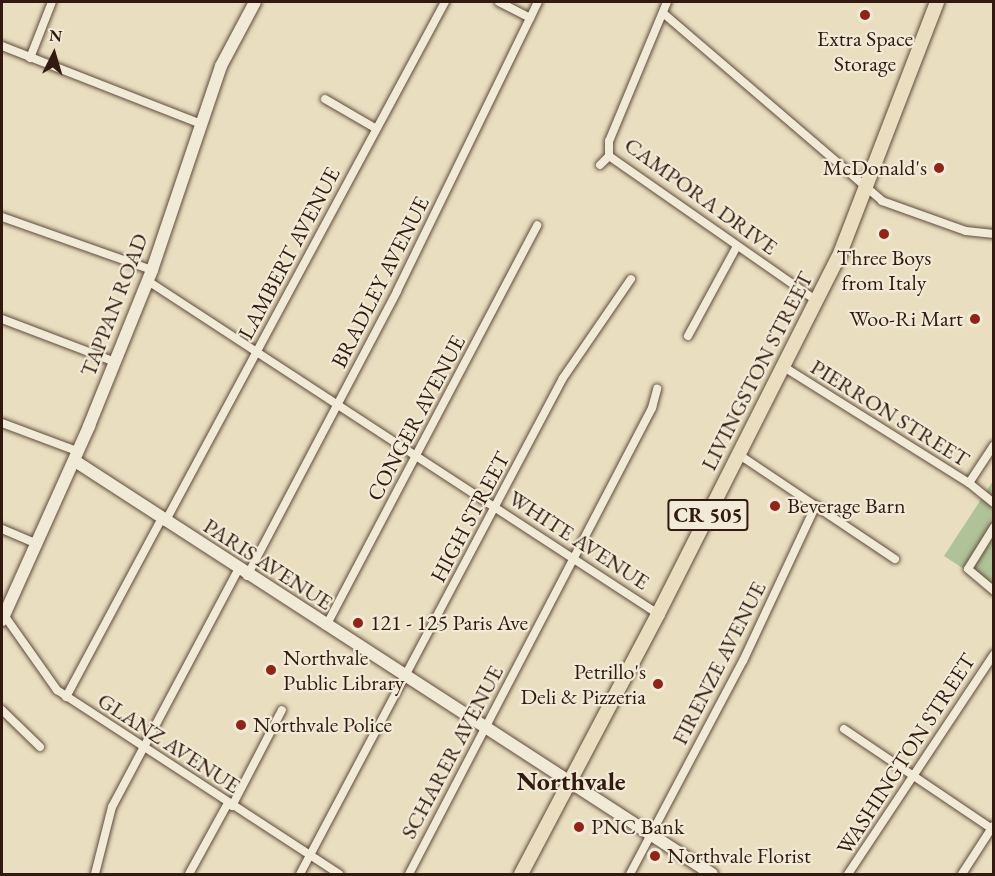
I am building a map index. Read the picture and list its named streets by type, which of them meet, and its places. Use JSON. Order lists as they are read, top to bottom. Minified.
{"streets":{"main road":["LIVINGSTON STREET","CR 505"],"street":["CAMPORA DRIVE","LAMBERT AVENUE","BRADLEY AVENUE","TAPPAN ROAD","PIERRON STREET","CONGER AVENUE","HIGH STREET","WHITE AVENUE","PARIS AVENUE","FIRENZE AVENUE","GLANZ AVENUE","SCHARER AVENUE","WASHINGTON STREET"]},"crossings":[["CAMPORA DRIVE","LIVINGSTON STREET"],["LAMBERT AVENUE","WHITE AVENUE"],["LAMBERT AVENUE","PARIS AVENUE"],["LAMBERT AVENUE","GLANZ AVENUE"],["BRADLEY AVENUE","WHITE AVENUE"],["BRADLEY AVENUE","PARIS AVENUE"],["BRADLEY AVENUE","GLANZ AVENUE"],["TAPPAN ROAD","WHITE AVENUE"],["TAPPAN ROAD","PARIS AVENUE"],["TAPPAN ROAD","GLANZ AVENUE"],["LIVINGSTON STREET","PIERRON STREET"],["LIVINGSTON STREET","WHITE AVENUE"],["LIVINGSTON STREET","PARIS AVENUE"],["CONGER AVENUE","WHITE AVENUE"],["CONGER AVENUE","PARIS AVENUE"],["HIGH STREET","WHITE AVENUE"],["HIGH STREET","PARIS AVENUE"],["HIGH STREET","GLANZ AVENUE"],["WHITE AVENUE","SCHARER AVENUE"],["PARIS AVENUE","FIRENZE AVENUE"],["PARIS AVENUE","SCHARER AVENUE"]],"districts":["Northvale"],"places":["Extra Space Storage","McDonald's","Three Boys from Italy","Woo-Ri Mart","Beverage Barn","121 - 125 Paris Ave","Northvale Public Library","Petrillo's Deli & Pizzeria","Northvale Police","PNC Bank","Northvale Florist"],"north":"top"}
